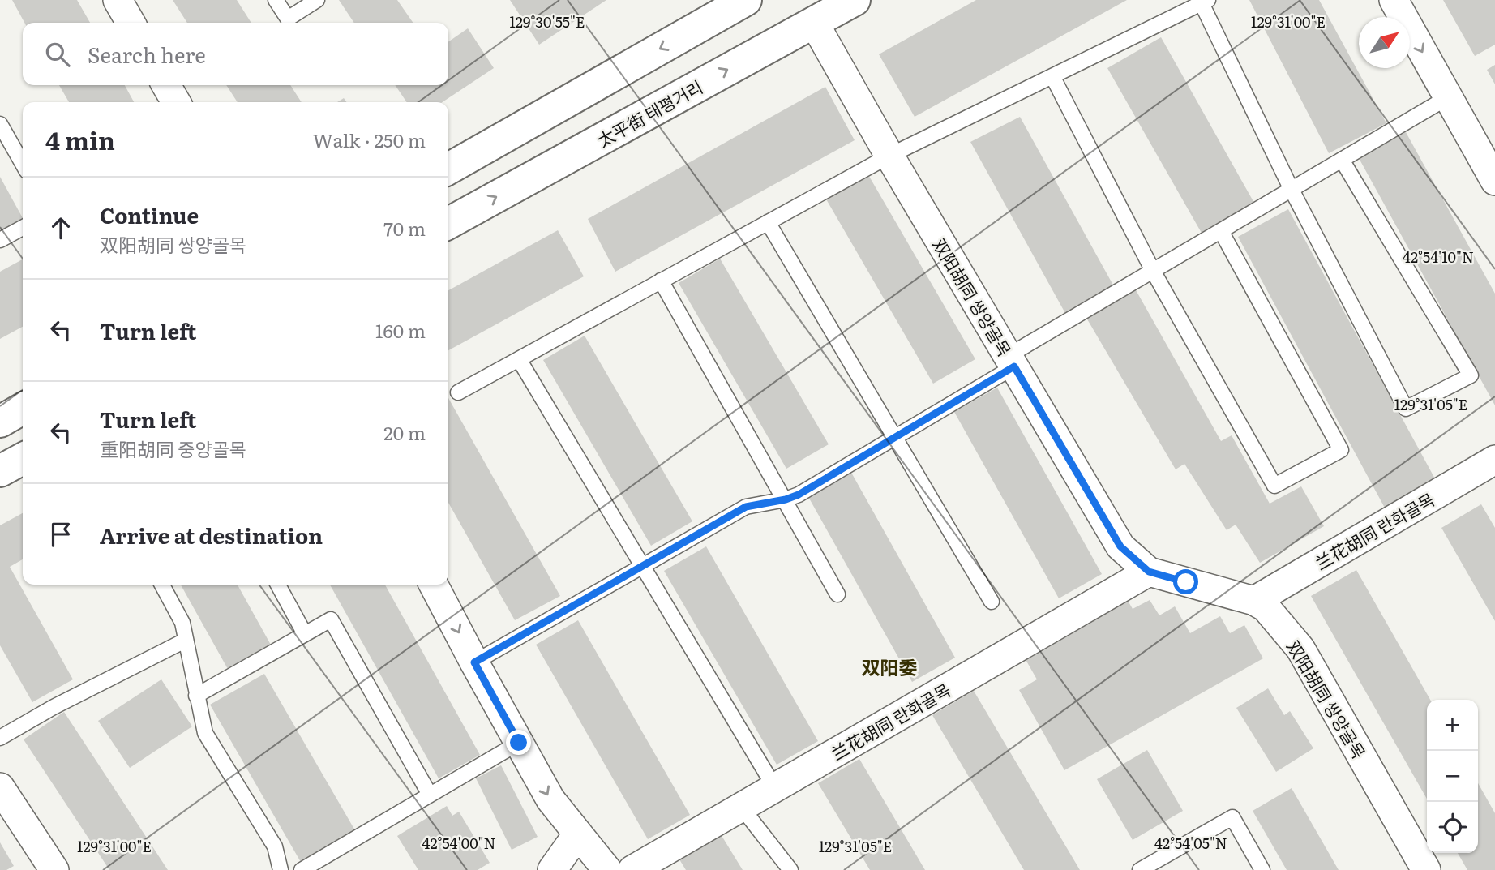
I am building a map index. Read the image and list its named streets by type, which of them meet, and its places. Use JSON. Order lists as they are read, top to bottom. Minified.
{"streets":{"main road":["太平街 태평거리"],"street":["双阳胡同 쌍양골목","兰花胡同 란화골목"]},"crossings":[["太平街 태평거리","双阳胡同 쌍양골목"],["双阳胡同 쌍양골목","兰花胡同 란화골목"]],"districts":["双阳委"],"north":"top right","page":{"search":"Search here","heading":["4 min","Walk · 250 m"],"list":[["Continue","双阳胡同 쌍양골목","70 m"],["Turn left","160 m"],["Turn left","重阳胡同 중양골목","20 m"],"Arrive at destination"],"map_buttons":["+","−"]},"coordinates":["129°30'55\"E","129°31'00\"E","42°54'10\"N","129°31'05\"E","42°54'00\"N","42°54'05\"N"]}
